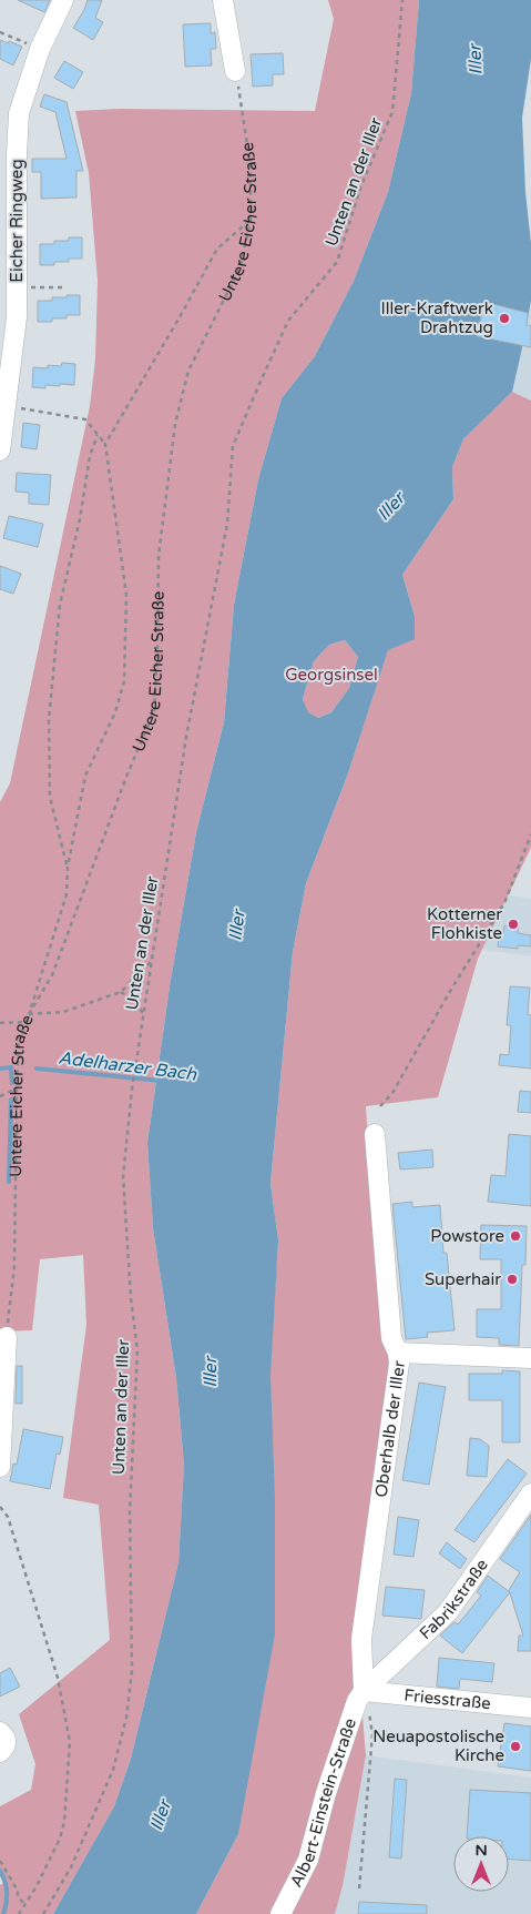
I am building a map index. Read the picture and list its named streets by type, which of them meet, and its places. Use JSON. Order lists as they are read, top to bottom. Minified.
{"streets":{"street":["Eicher Ringweg","Oberhalb der Iller","Fabrikstraße","Friesstraße","Albert-Einstein-Straße"],"path":["Unten an der Iller","Untere Eicher Straße"]},"crossings":[["Oberhalb der Iller","Fabrikstraße"],["Oberhalb der Iller","Friesstraße"],["Oberhalb der Iller","Albert-Einstein-Straße"],["Fabrikstraße","Friesstraße"],["Fabrikstraße","Albert-Einstein-Straße"],["Friesstraße","Albert-Einstein-Straße"]],"water":["Iller","Adelharzer Bach"],"parks":["Georgsinsel"],"places":["Iller-Kraftwerk Drahtzug","Kotterner Flohkiste","Powstore","Superhair","Neuapostolische Kirche"],"north":"top"}
